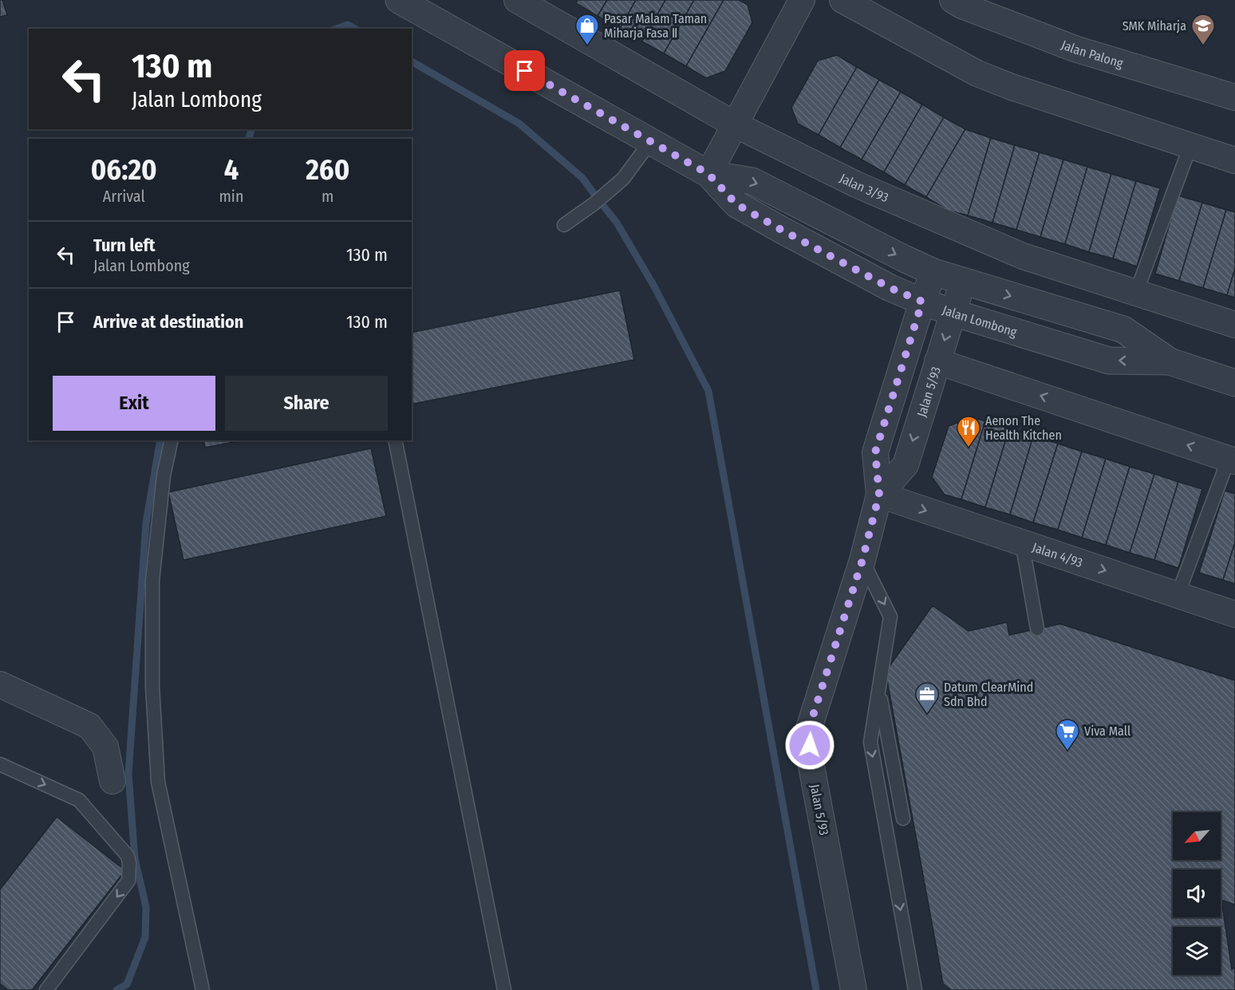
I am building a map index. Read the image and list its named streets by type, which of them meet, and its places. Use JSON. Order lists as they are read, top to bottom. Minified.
{"streets":{"street":["Jalan Palong","Jalan 3/93","Jalan Lombong","Jalan 5/93","Jalan 4/93"]},"crossings":[["Jalan Lombong","Jalan 5/93"],["Jalan 5/93","Jalan 4/93"]],"places":{"shop":["Pasar Malam Taman Miharja Fasa Ⅱ"],"school or university":["SMK Miharja"],"restaurant":["Aenon The Health Kitchen"],"office":["Datum ClearMind Sdn Bhd"],"supermarket":["Viva Mall"]},"north":"bottom left","page":{"turn":["130 m","Jalan Lombong"],"eta":["06:20","Arrival","4","min","260","m"],"list":[{"name":"Turn left","note":"Jalan Lombong","value":"130 m"},{"name":"Arrive at destination","value":"130 m"}],"buttons":["Exit","Share"]}}
